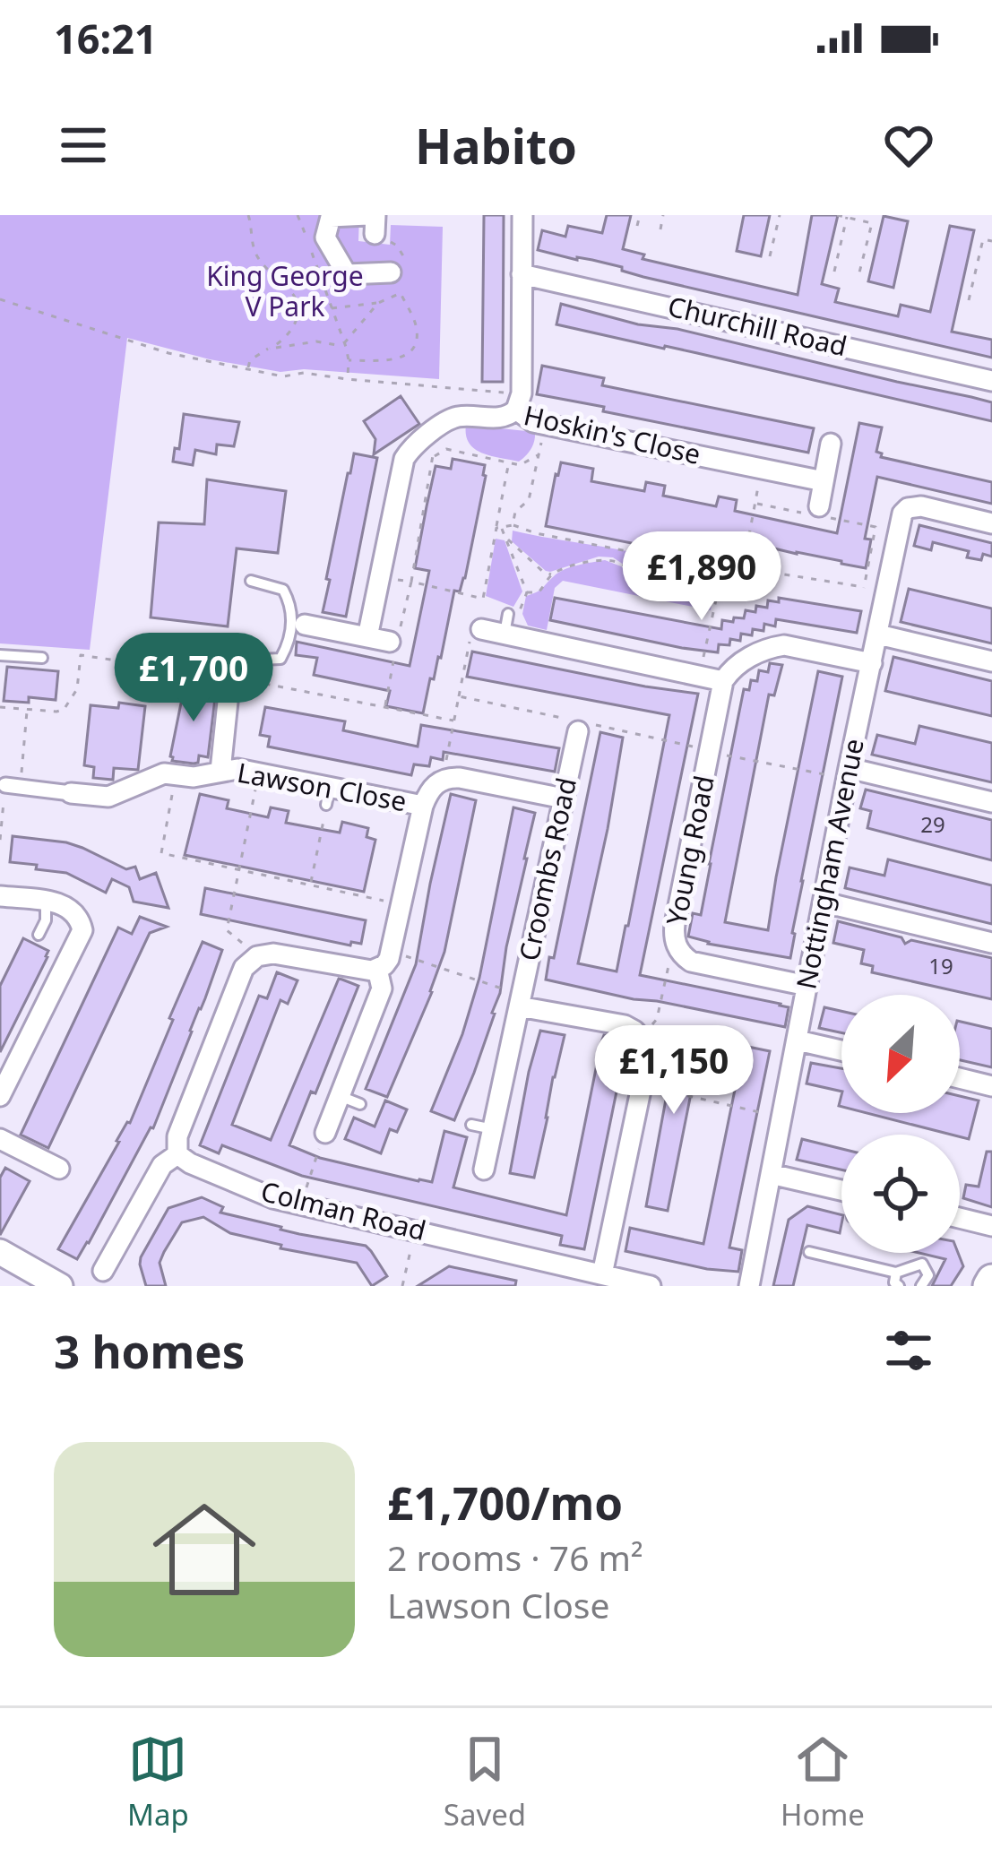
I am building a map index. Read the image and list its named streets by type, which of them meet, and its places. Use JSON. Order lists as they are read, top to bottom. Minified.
{"streets":{"street":["Churchill Road","Hoskin's Close","Lawson Close","Young Road","Nottingham Avenue","Croombs Road","Colman Road"]},"crossings":[["Young Road","Nottingham Avenue"]],"parks":["King George V Park"],"house_numbers":["29","19"],"north":"bottom left","page":{"status":"16:21","header":"Habito","price":["£1,890","£1,700","£1,150"],"heading":"3 homes","list":[{"name":"£1,700/mo","note":"2 rooms · 76 m² · Lawson Close"}],"tabs":["Map","Saved","Home"]}}
